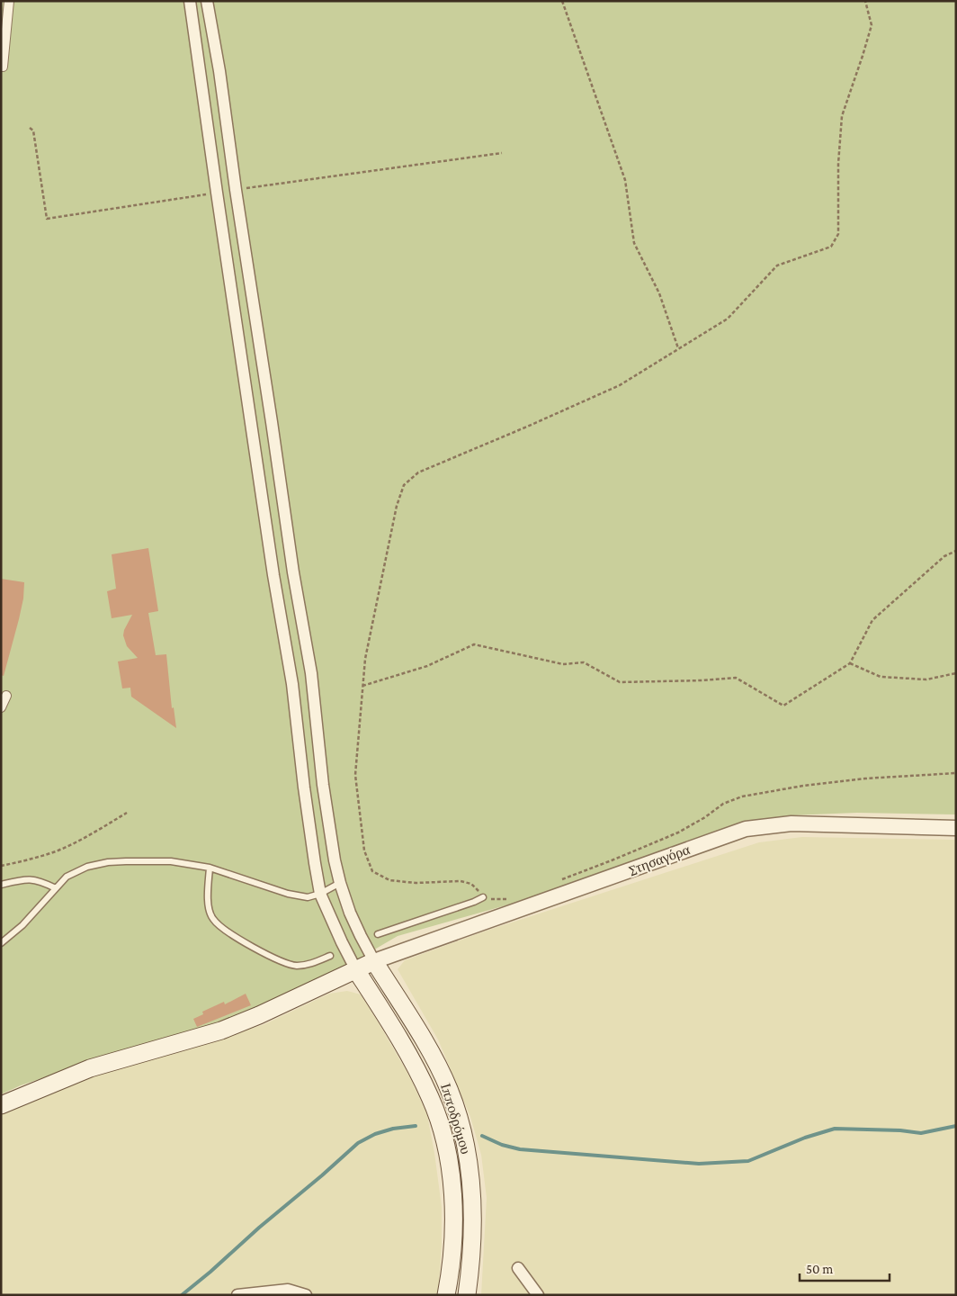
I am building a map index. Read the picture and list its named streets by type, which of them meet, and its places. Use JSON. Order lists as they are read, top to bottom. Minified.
{"streets":{"main road":["Ιπποδρόμου"],"street":["Στησαγόρα"]},"crossings":[["Στησαγόρα","Ιπποδρόμου"]],"scale_bar":"50 m"}
